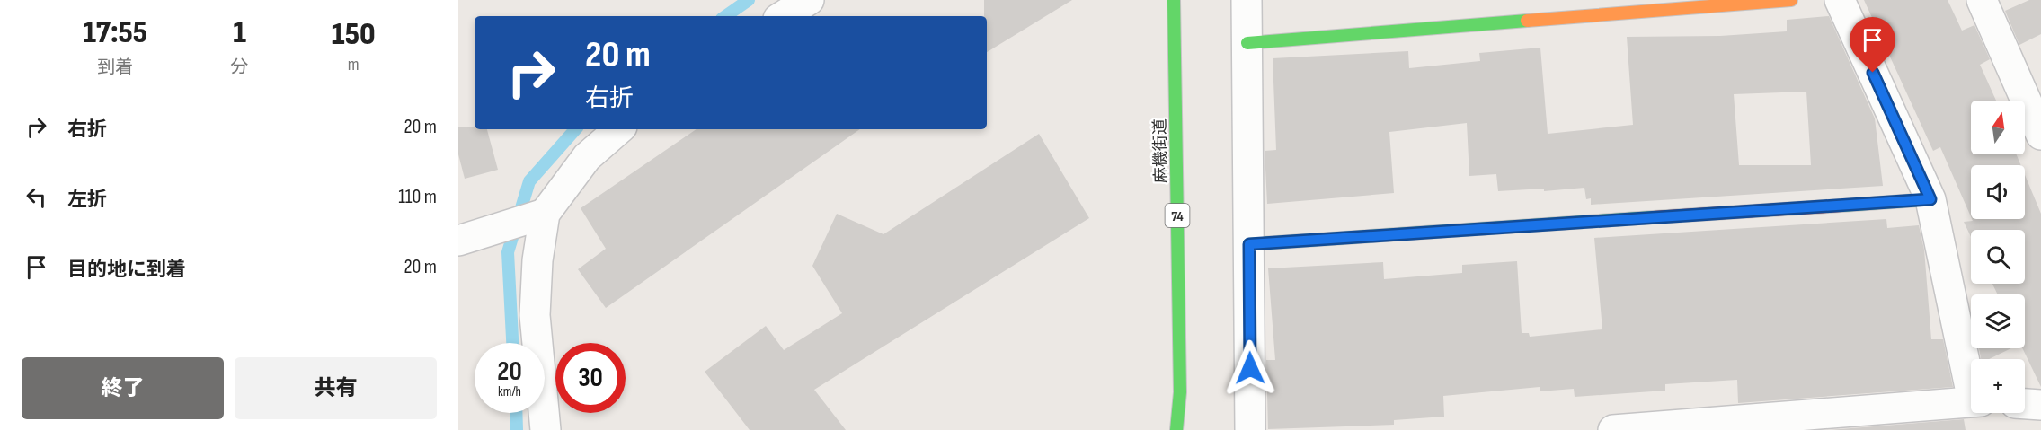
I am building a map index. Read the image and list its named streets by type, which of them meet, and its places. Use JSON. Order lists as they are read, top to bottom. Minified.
{"streets":{"street":["麻機街道","74"]},"north":"top","page":{"eta":["17:55","到着","1","分","150","m"],"turn":["20 m","右折"],"list":[{"name":"右折","value":"20 m"},{"name":"左折","value":"110 m"},{"name":"目的地に到着","value":"20 m"}],"map_buttons":"+","speed":"20 km/h","limit":"30","buttons":["終了","共有"]}}
